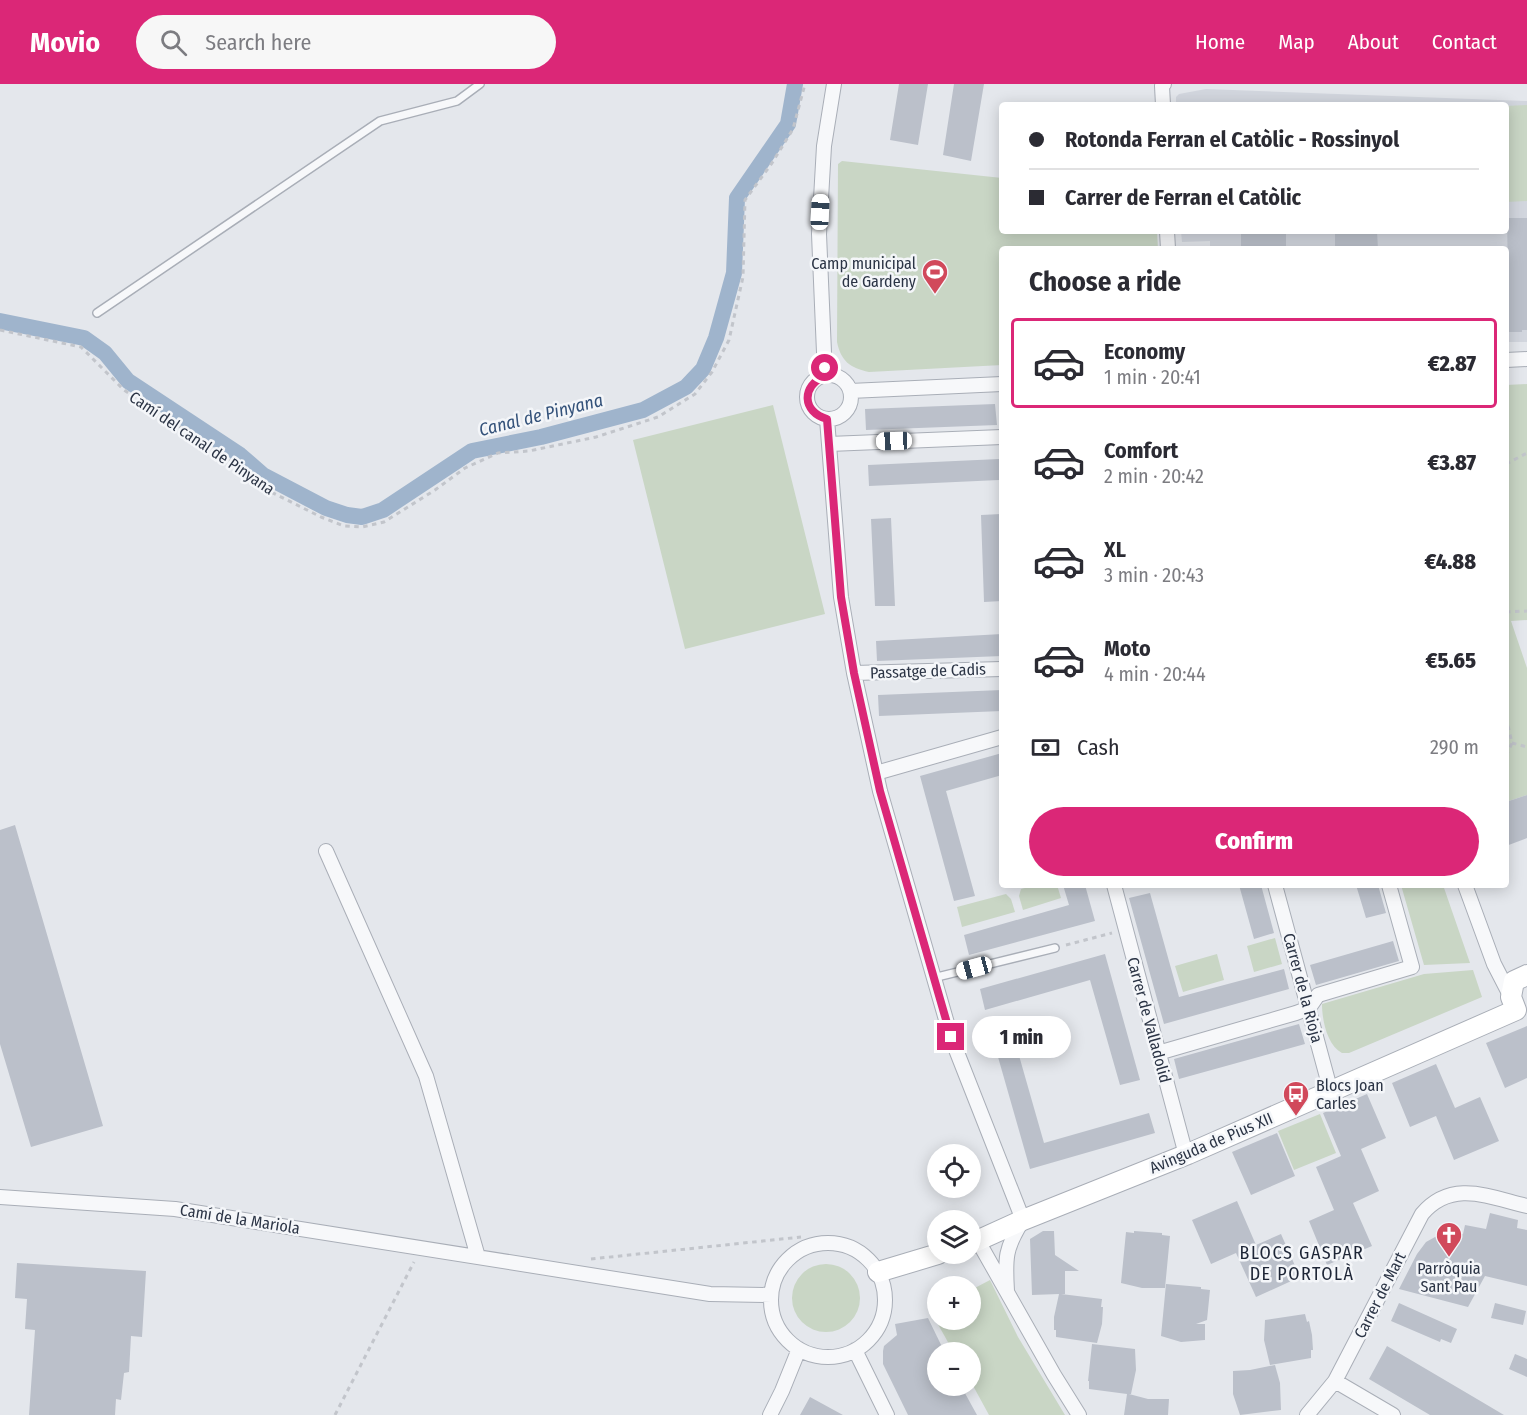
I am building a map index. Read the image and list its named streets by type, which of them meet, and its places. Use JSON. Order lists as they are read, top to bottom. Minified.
{"streets":{"street":["Passatge de Cadis","Carrer de la Rioja","Carrer de Valladolid","Avinguda de Pius XII","Camí de la Mariola","Carrer de Mart"],"path":["Camí del canal de Pinyana"]},"crossings":[["Carrer de la Rioja","Avinguda de Pius XII"],["Carrer de Valladolid","Avinguda de Pius XII"]],"districts":["BLOCS GASPAR DE PORTOLÀ"],"water":["Canal de Pinyana"],"places":{"sports":["Camp municipal de Gardeny"],"bus stop":["Blocs Joan Carles"],"church":["Parròquia Sant Pau"]},"page":{"header":"Movio","search":"Search here","nav":["Home","Map","About","Contact"],"banner":["Rotonda Ferran el Catòlic - Rossinyol","Carrer de Ferran el Catòlic"],"heading":"Choose a ride","list":[{"name":"Economy","note":"1 min · 20:41","value":"€2.87"},{"name":"Comfort","note":"2 min · 20:42","value":"€3.87"},{"name":"XL","note":"3 min · 20:43","value":"€4.88"},{"name":"Moto","note":"4 min · 20:44","value":"€5.65"}],"pay":["Cash","290 m"],"buttons":"Confirm","bubble":"1 min","map_buttons":["+","−"]}}
